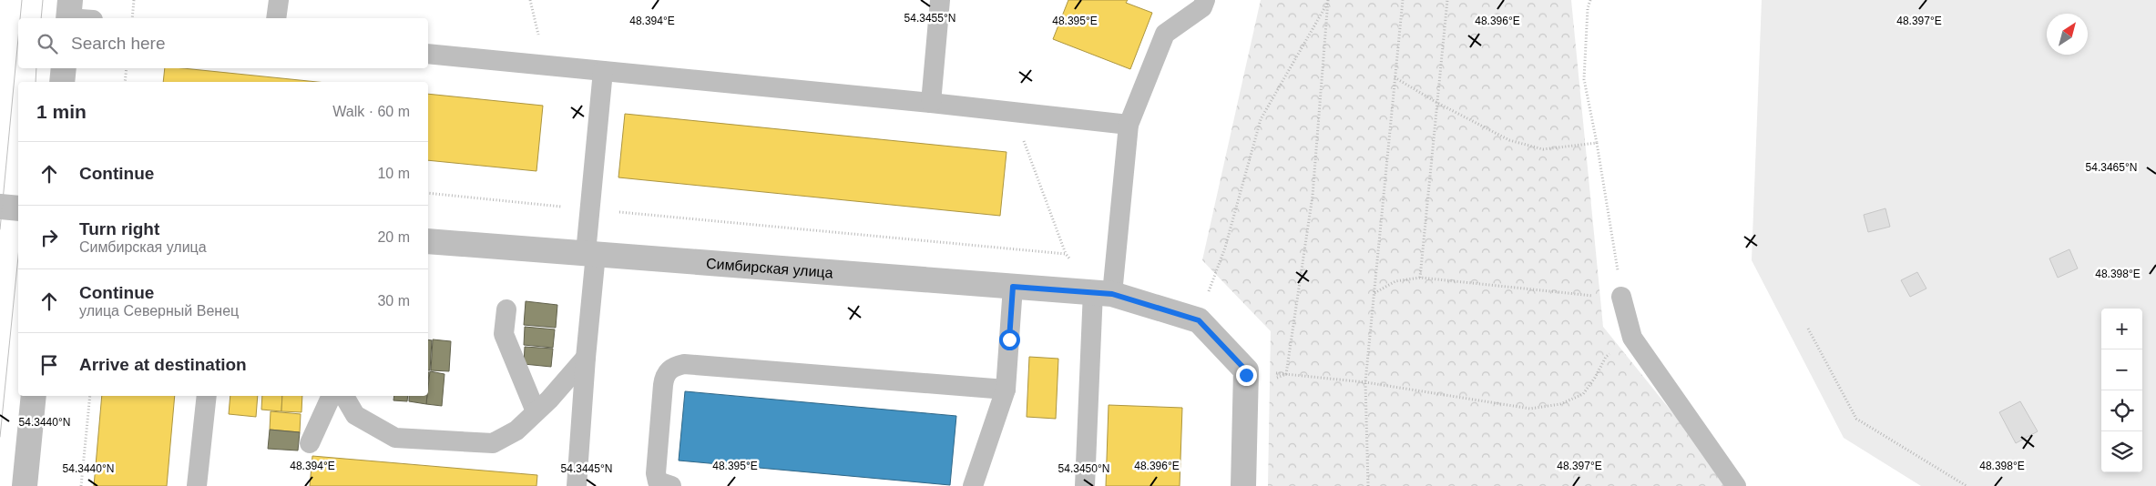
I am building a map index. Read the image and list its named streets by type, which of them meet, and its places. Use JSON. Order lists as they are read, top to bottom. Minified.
{"streets":{"street":["Симбирская улица"]},"north":"top right","page":{"search":"Search here","heading":["1 min","Walk · 60 m"],"list":[["Continue","10 m"],["Turn right","Симбирская улица","20 m"],["Continue","улица Северный Венец","30 m"],"Arrive at destination"],"map_buttons":["+","−"]},"coordinates":["54.3455°N","48.394°E","48.395°E","48.396°E","48.397°E","54.3465°N","48.398°E","54.3440°N","54.3445°N","54.3450°N"]}
